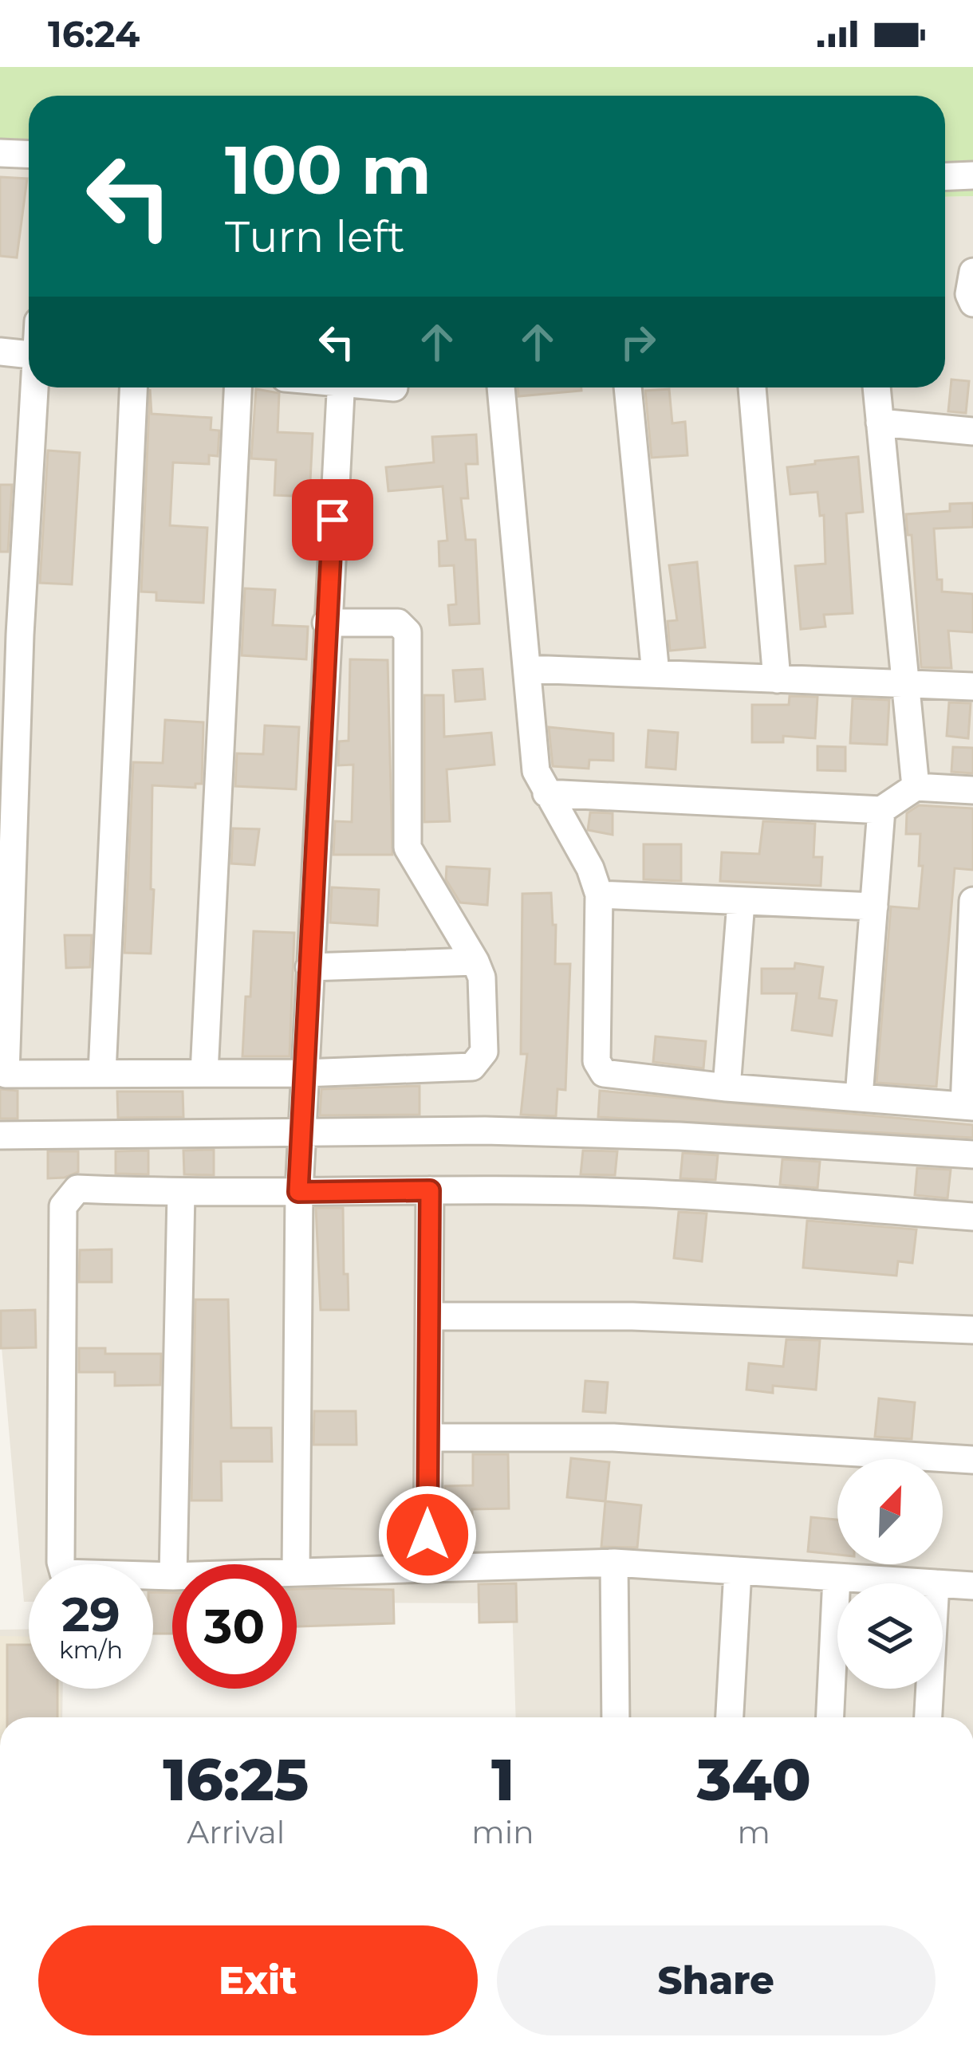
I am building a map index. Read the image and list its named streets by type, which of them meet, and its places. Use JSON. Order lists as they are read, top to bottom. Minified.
{"north":"top right","page":{"status":"16:24","turn":["100 m","Turn left"],"speed":"29 km/h","limit":"30","eta":["16:25","Arrival","1","min","340","m"],"buttons":["Exit","Share"]}}
